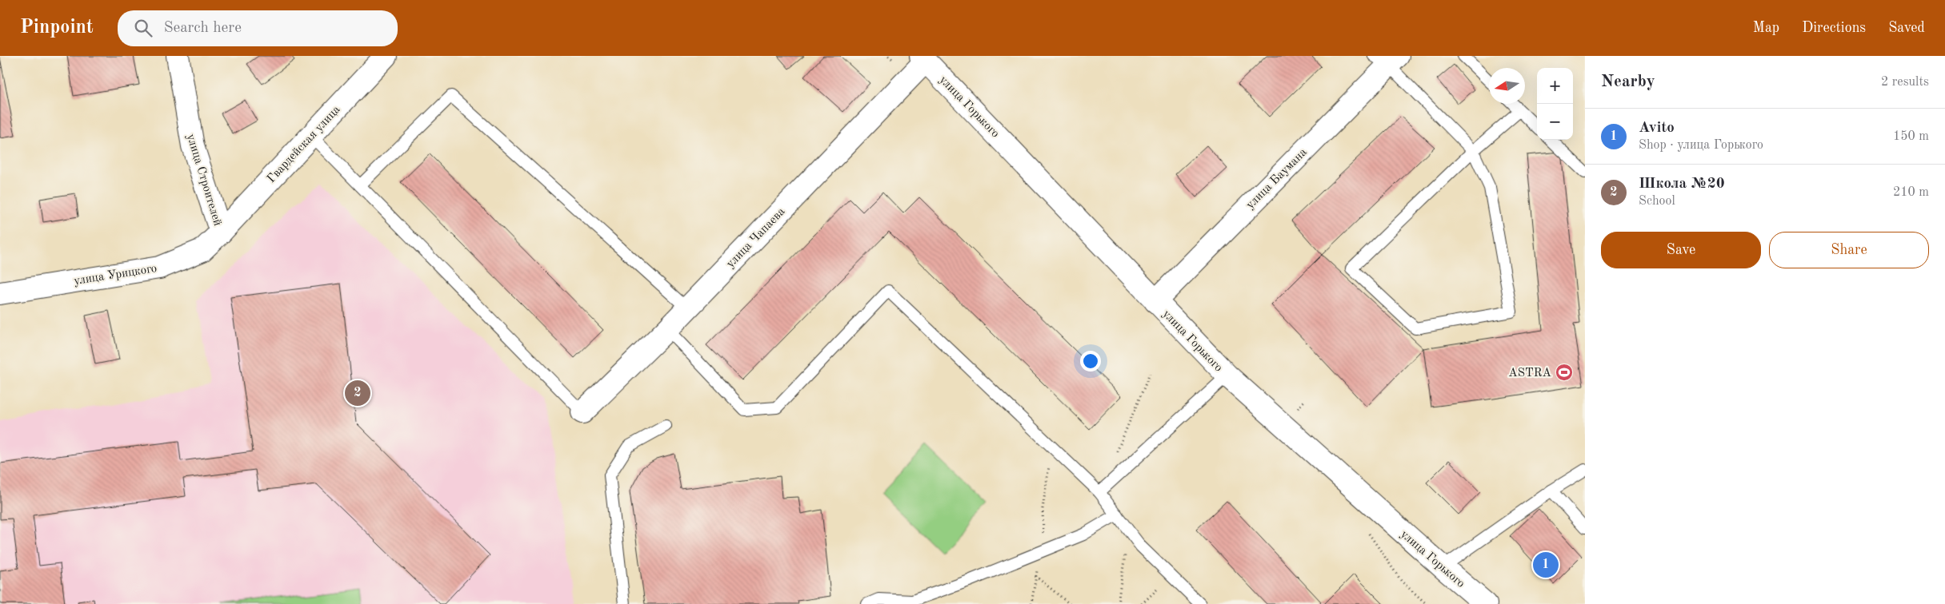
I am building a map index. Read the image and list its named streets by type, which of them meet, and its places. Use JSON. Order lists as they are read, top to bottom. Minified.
{"streets":{"street":["улица Горького","Гвардейская улица","улица Баумана","улица Строителей","улица Чапаева","улица Урицкого"]},"crossings":[["улица Горького","улица Баумана"],["улица Горького","улица Чапаева"],["Гвардейская улица","улица Строителей"],["Гвардейская улица","улица Урицкого"],["улица Строителей","улица Урицкого"]],"places":{"sports":["ASTRA"]},"north":"left","page":{"header":"Pinpoint","search":"Search here","nav":["Map","Directions","Saved"],"heading":["Nearby","2 results"],"map_buttons":["+","−"],"list":[{"mark":"1","name":"Avito","note":"Shop · улица Горького","value":"150 m"},{"mark":"2","name":"Школа №20","note":"School","value":"210 m"}],"buttons":["Save","Share"],"pins":["2","1"]}}
